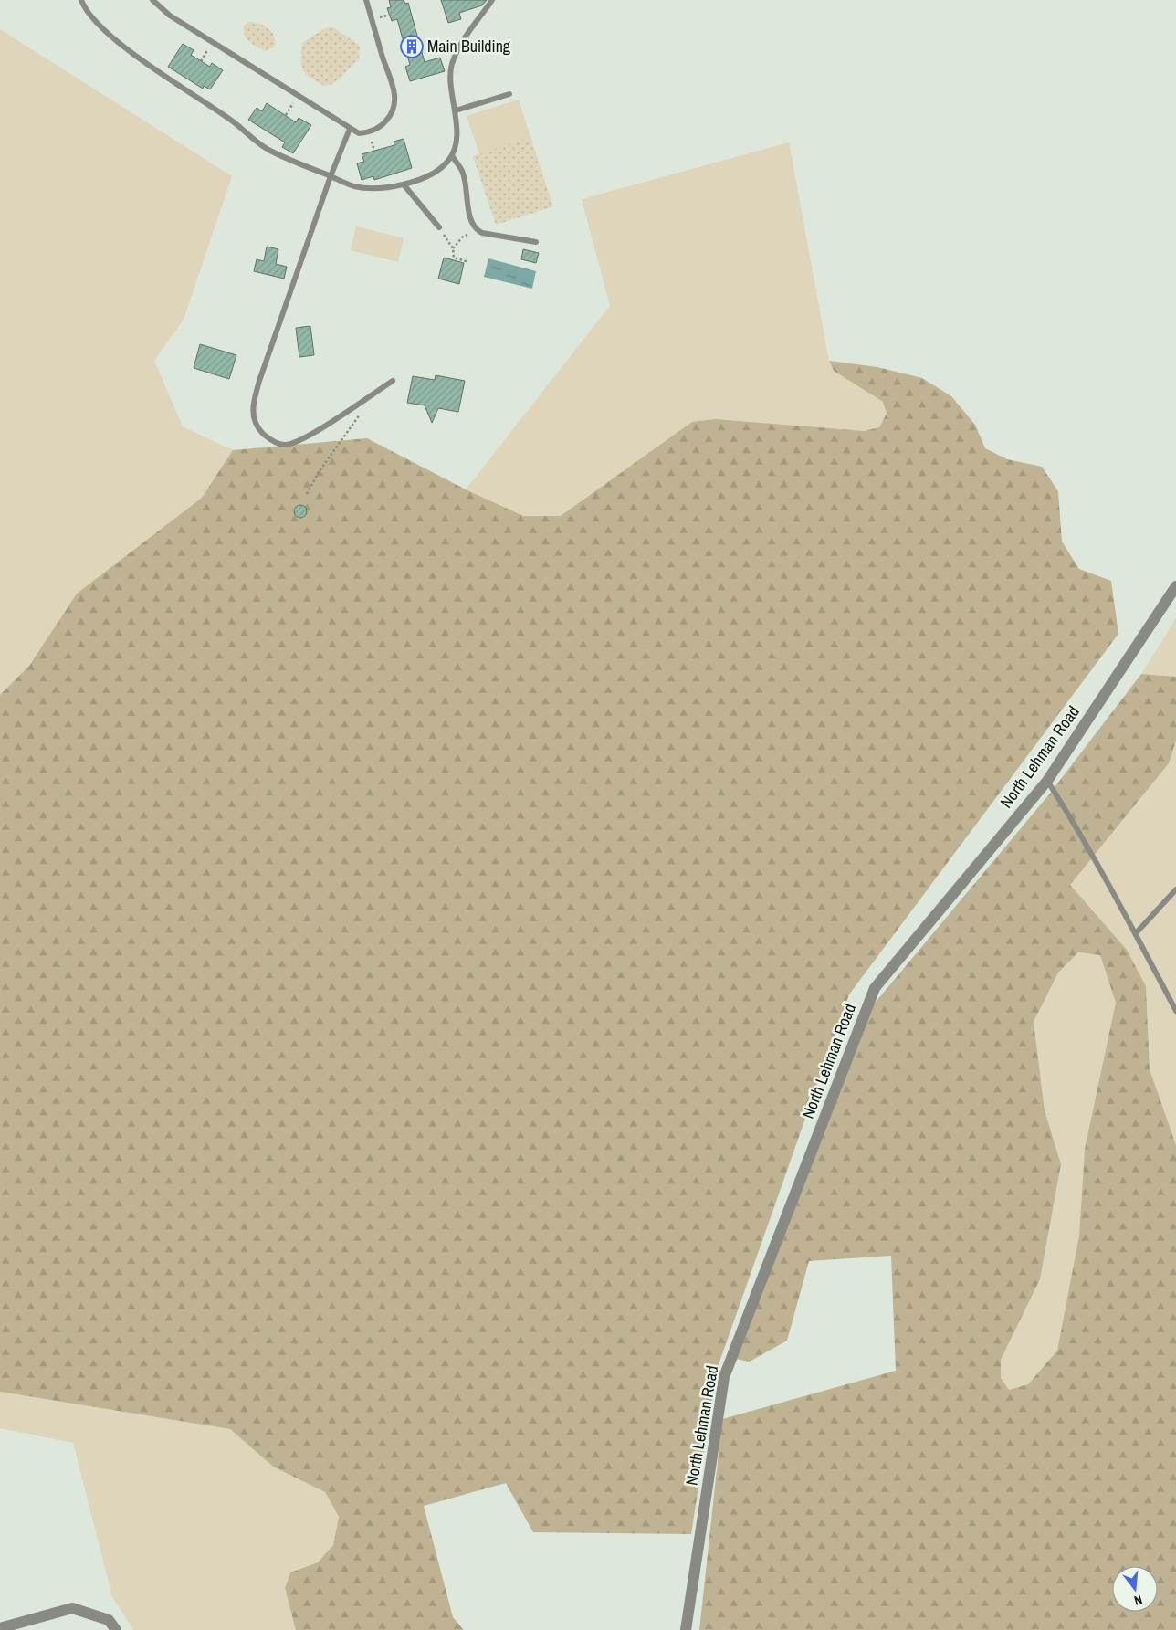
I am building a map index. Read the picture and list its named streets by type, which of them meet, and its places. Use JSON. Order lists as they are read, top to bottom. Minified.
{"streets":{"street":["North Lehman Road"]},"places":{"building":["Main Building"]},"north":"bottom"}
